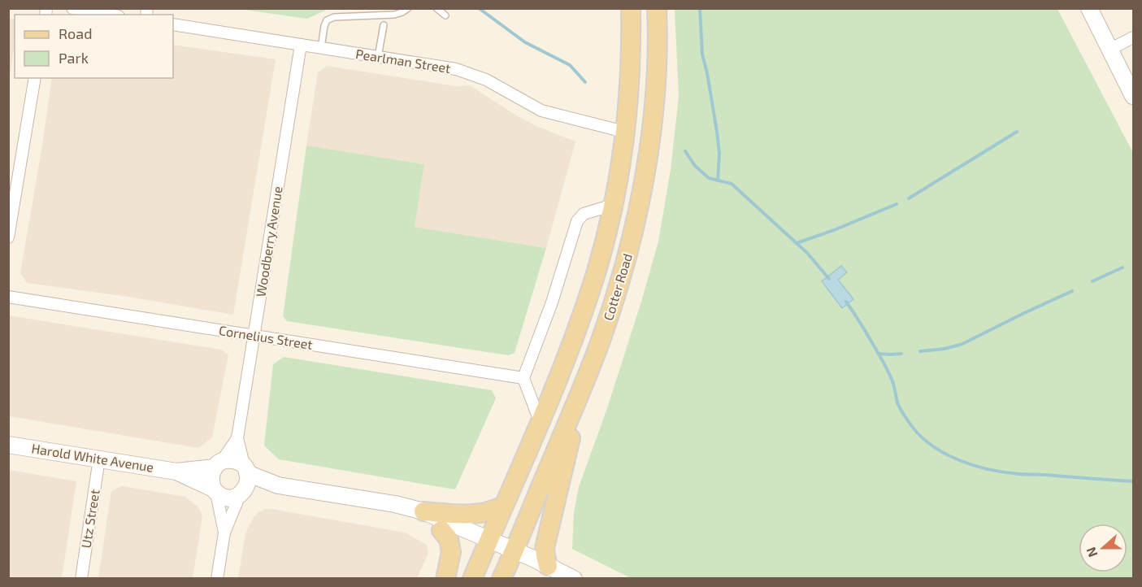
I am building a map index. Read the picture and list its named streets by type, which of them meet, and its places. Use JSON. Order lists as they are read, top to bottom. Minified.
{"streets":{"main road":["Cotter Road"],"street":["Pearlman Street","Woodberry Avenue","Cornelius Street","Harold White Avenue","Utz Street"]},"crossings":[["Pearlman Street","Woodberry Avenue"],["Pearlman Street","Cotter Road"],["Woodberry Avenue","Cornelius Street"],["Woodberry Avenue","Harold White Avenue"],["Harold White Avenue","Utz Street"]],"legend":["Road","Park"],"north":"left"}
